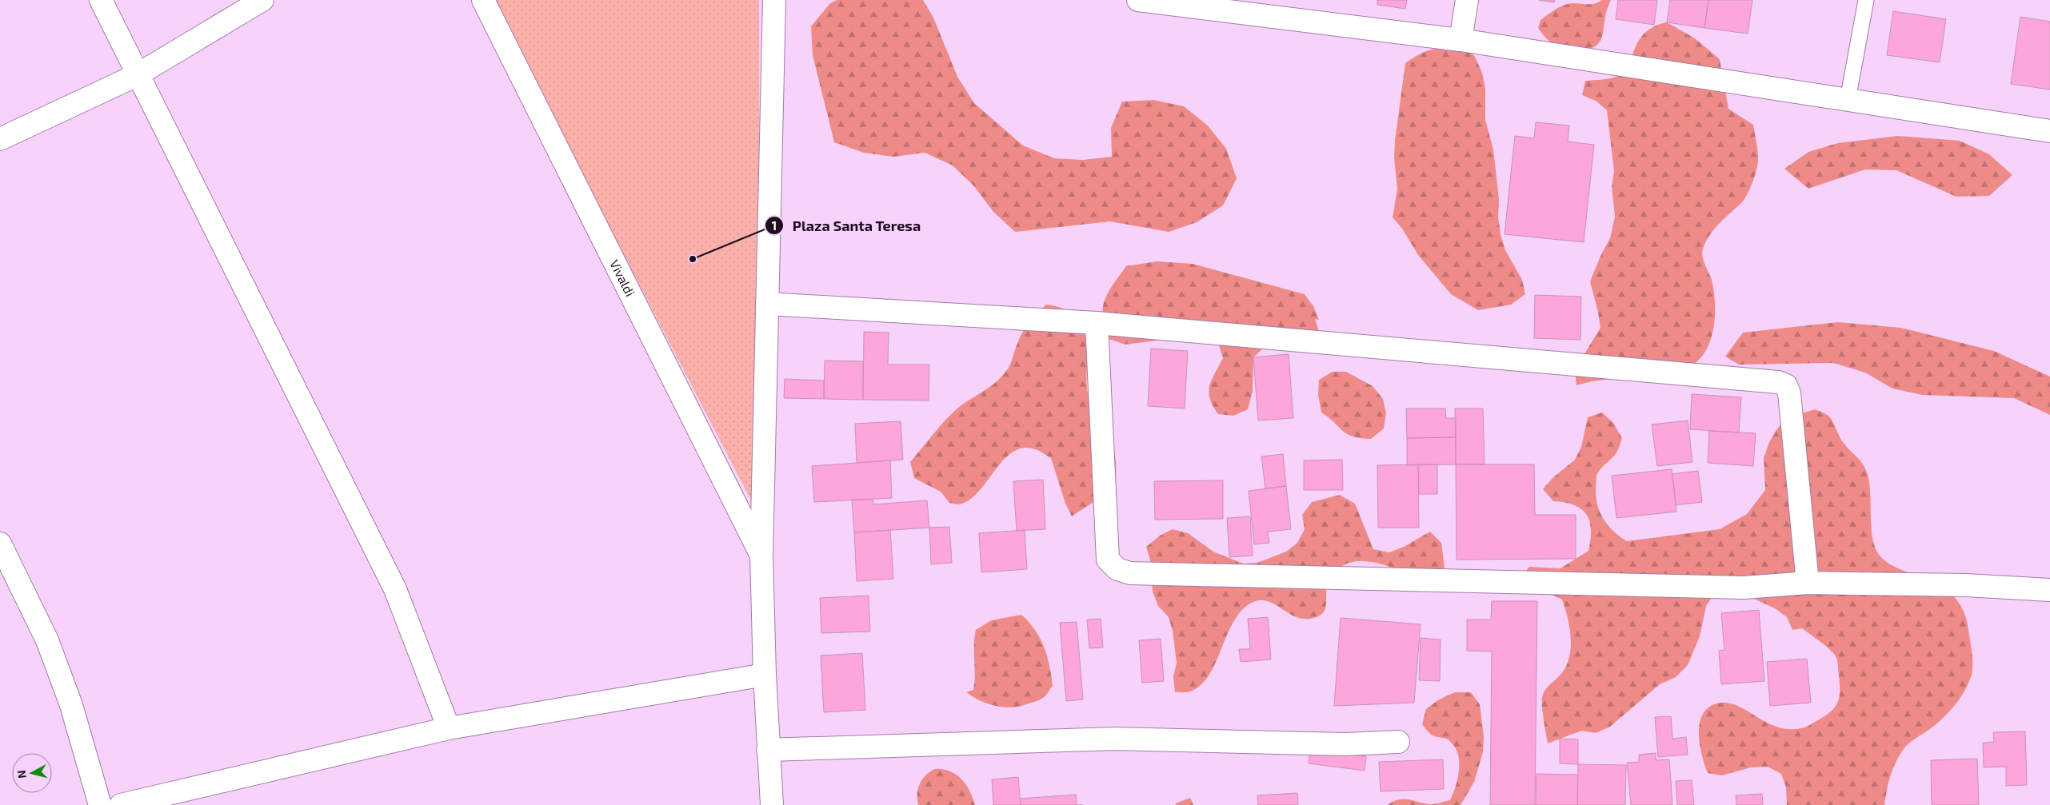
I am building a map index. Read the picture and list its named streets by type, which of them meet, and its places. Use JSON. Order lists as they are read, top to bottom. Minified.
{"streets":{"street":["Vivaldi"]},"places":["Plaza Santa Teresa"],"north":"left"}
